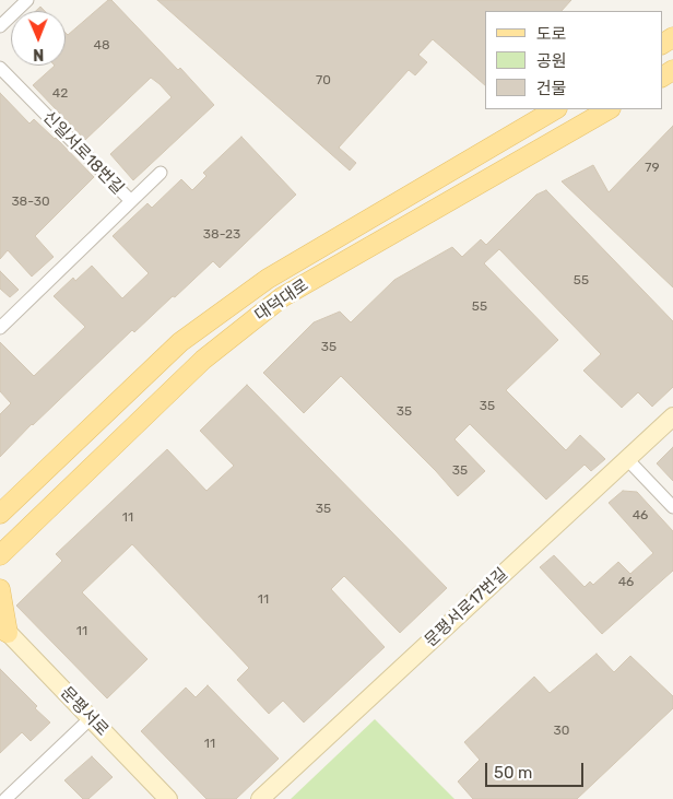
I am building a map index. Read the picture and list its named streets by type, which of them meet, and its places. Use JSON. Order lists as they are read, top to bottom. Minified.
{"streets":{"main road":["대덕대로"],"street":["신일서로18번길","문평서로17번길","문평서로"]},"house_numbers":["48","70","42","79","38-30","38-23","55","55","35","35","35","35","35","46","11","46","11","11","30","11"],"legend":["도로","공원","건물"],"scale_bar":"50 m","north":"bottom"}
